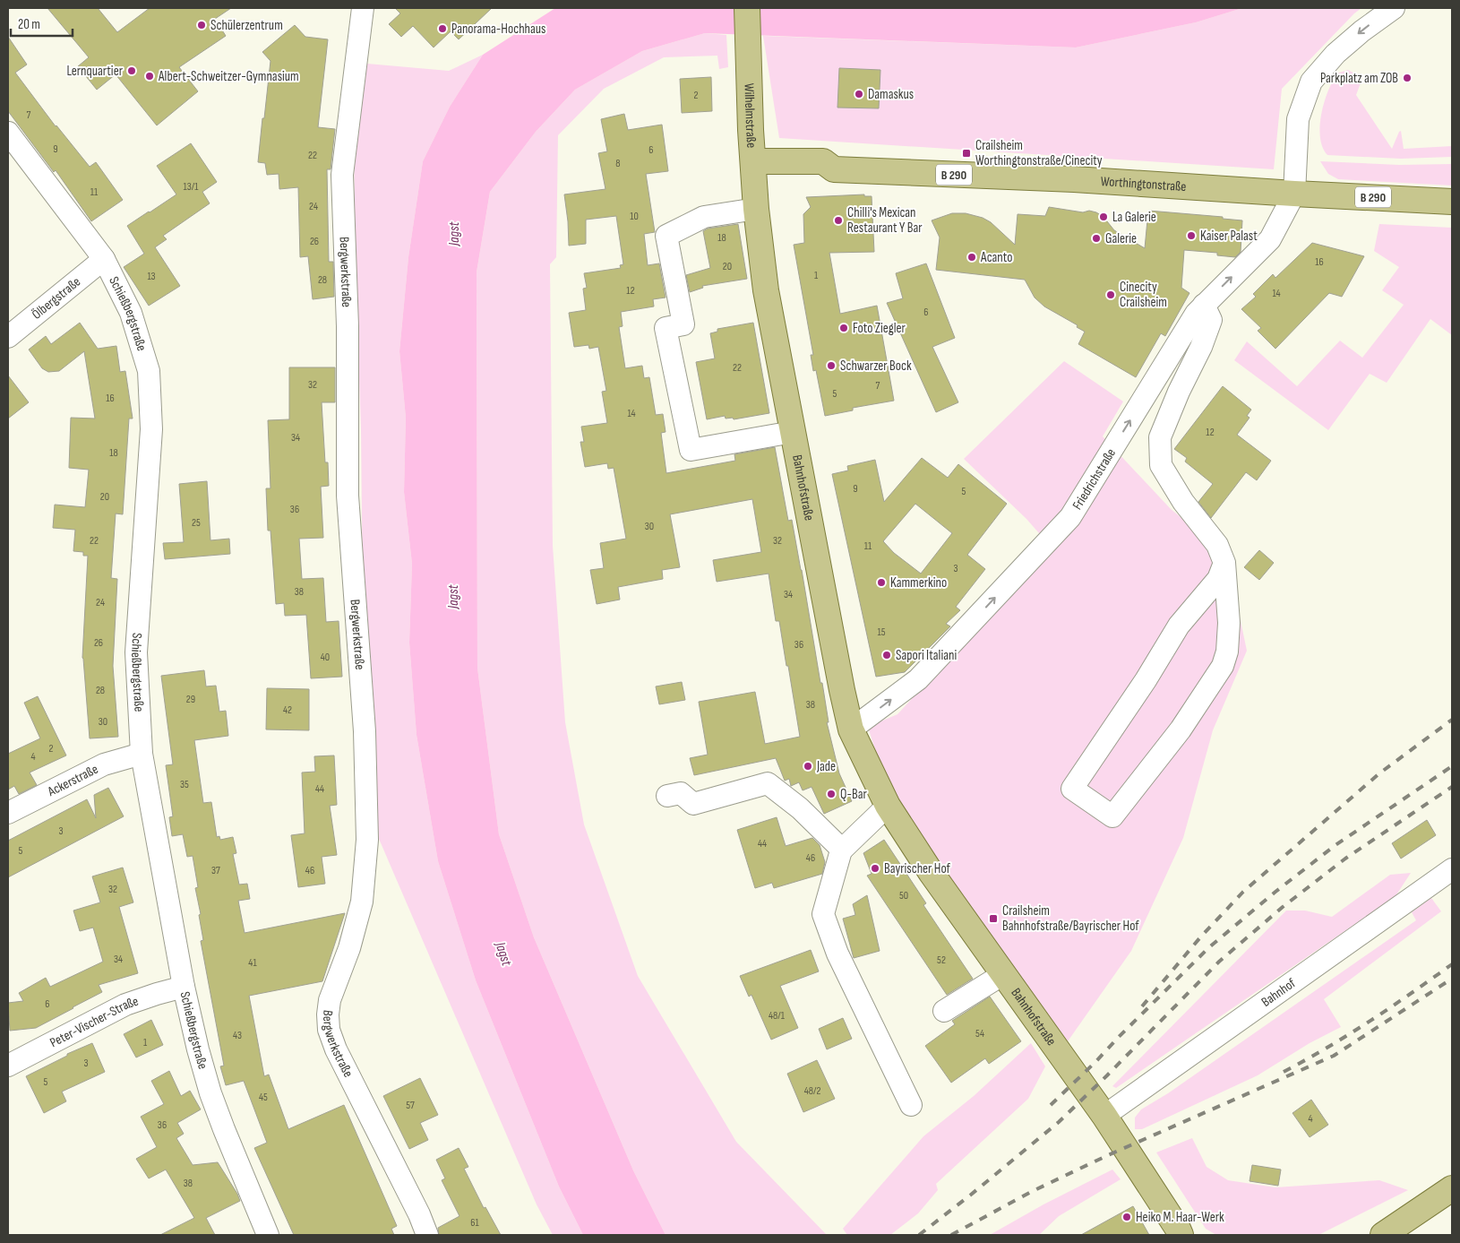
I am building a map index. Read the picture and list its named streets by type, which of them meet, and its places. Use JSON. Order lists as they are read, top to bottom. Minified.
{"streets":{"main road":["Wilhelmstraße","B 290","Worthingtonstraße","Bahnhofstraße"],"street":["Bergwerkstraße","Ölbergstraße","Schießbergstraße","Friedrichstraße","Ackerstraße","Bahnhof","Peter-Vischer-Straße"]},"crossings":[["Wilhelmstraße","Worthingtonstraße"],["Wilhelmstraße","Bahnhofstraße"],["Worthingtonstraße","Friedrichstraße"],["Worthingtonstraße","Bahnhofstraße"],["Ölbergstraße","Schießbergstraße"],["Schießbergstraße","Ackerstraße"],["Schießbergstraße","Peter-Vischer-Straße"],["Friedrichstraße","Bahnhofstraße"],["Bahnhofstraße","Bahnhof"]],"one_way":["Friedrichstraße"],"water":["Jagst"],"places":{"other":["Schülerzentrum","Panorama-Hochhaus","Lernquartier","Albert-Schweitzer-Gymnasium","Parkplatz am ZOB","Damaskus","La Galerie","Chilli's Mexican Restaurant Y Bar","Kaiser Palast","Galerie","Acanto","Cinecity Crailsheim","Foto Ziegler","Schwarzer Bock","Kammerkino","Sapori Italiani","Jade","Q-Bar","Bayrischer Hof","Heiko M. Haar-Werk"],"transit":["Crailsheim Worthingtonstraße/Cinecity","Crailsheim Bahnhofstraße/Bayrischer Hof"]},"house_numbers":["2","7","9","6","22","8","13/1","11","24","10","18","26","16","20","1","13","28","12","14","6","22","32","7","5","16","14","12","34","18","9","5","20","36","25","30","22","32","11","3","38","34","24","15","26","36","40","28","29","38","42","30","2","4","35","44","3","44","5","46","37","46","32","50","34","52","41","6","48/1","54","43","1","3","5","48/2","45","57","4","36","38","61"],"scale_bar":"20 m"}
